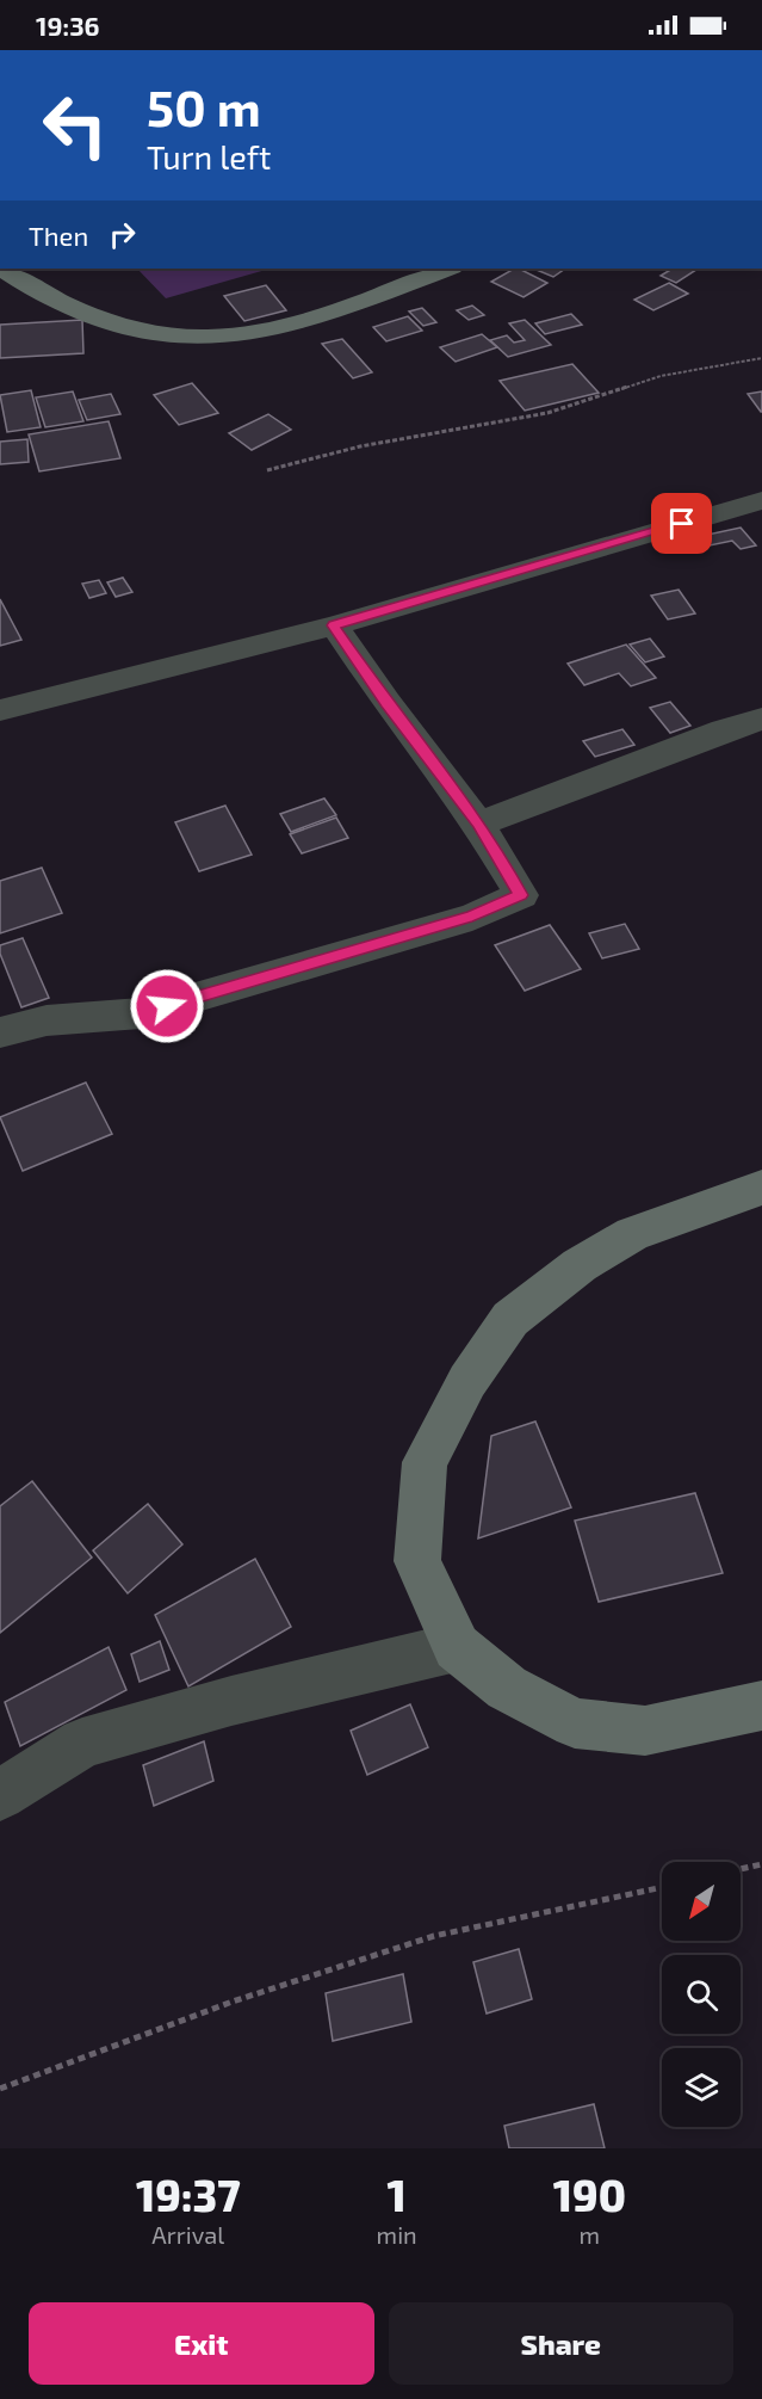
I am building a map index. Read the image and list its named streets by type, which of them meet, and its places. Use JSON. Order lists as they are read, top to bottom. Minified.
{"north":"bottom left","page":{"status":"19:36","turn":["50 m","Turn left"],"then":"Then","eta":["19:37","Arrival","1","min","190","m"],"buttons":["Exit","Share"]}}
